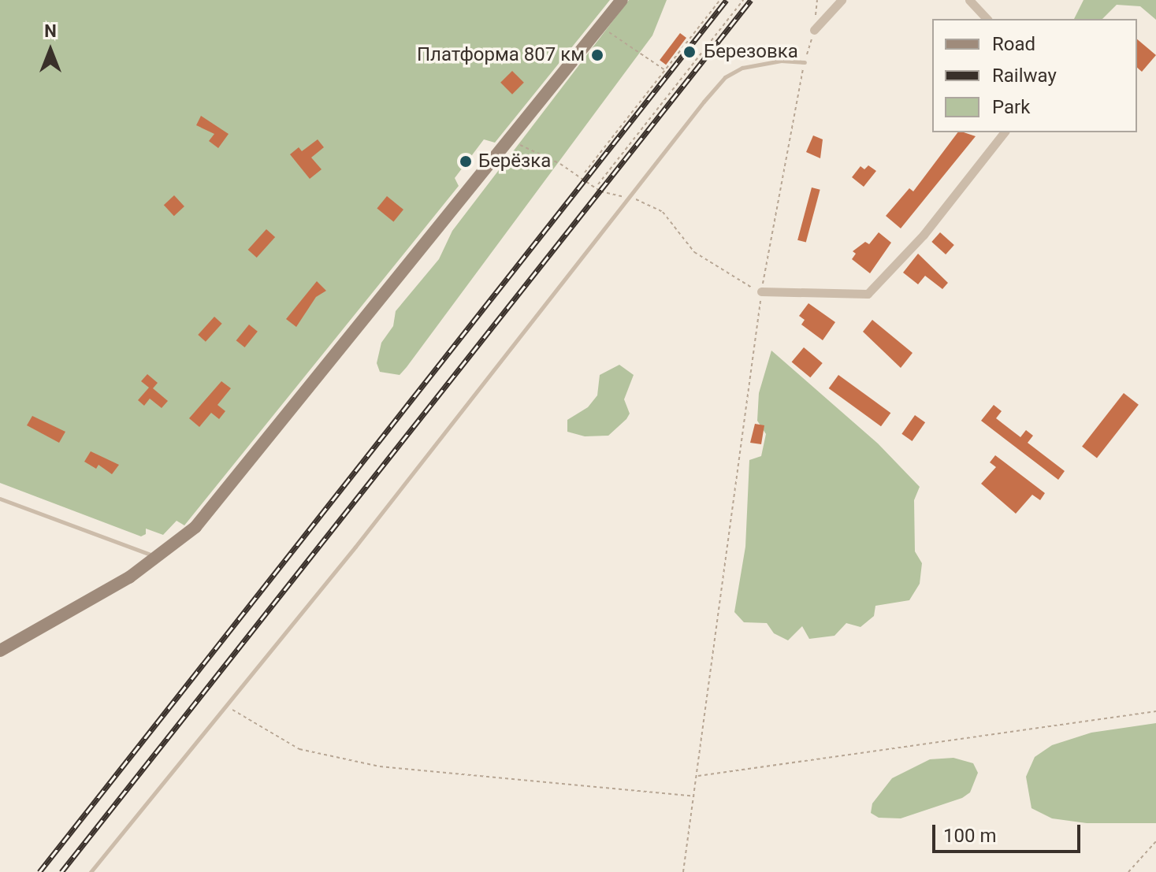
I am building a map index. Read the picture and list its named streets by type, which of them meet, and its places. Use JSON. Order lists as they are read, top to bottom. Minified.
{"places":["Березовка","Платформа 807 км","Берёзка"],"legend":["Road","Railway","Park"],"scale_bar":"100 m","north":"top"}
